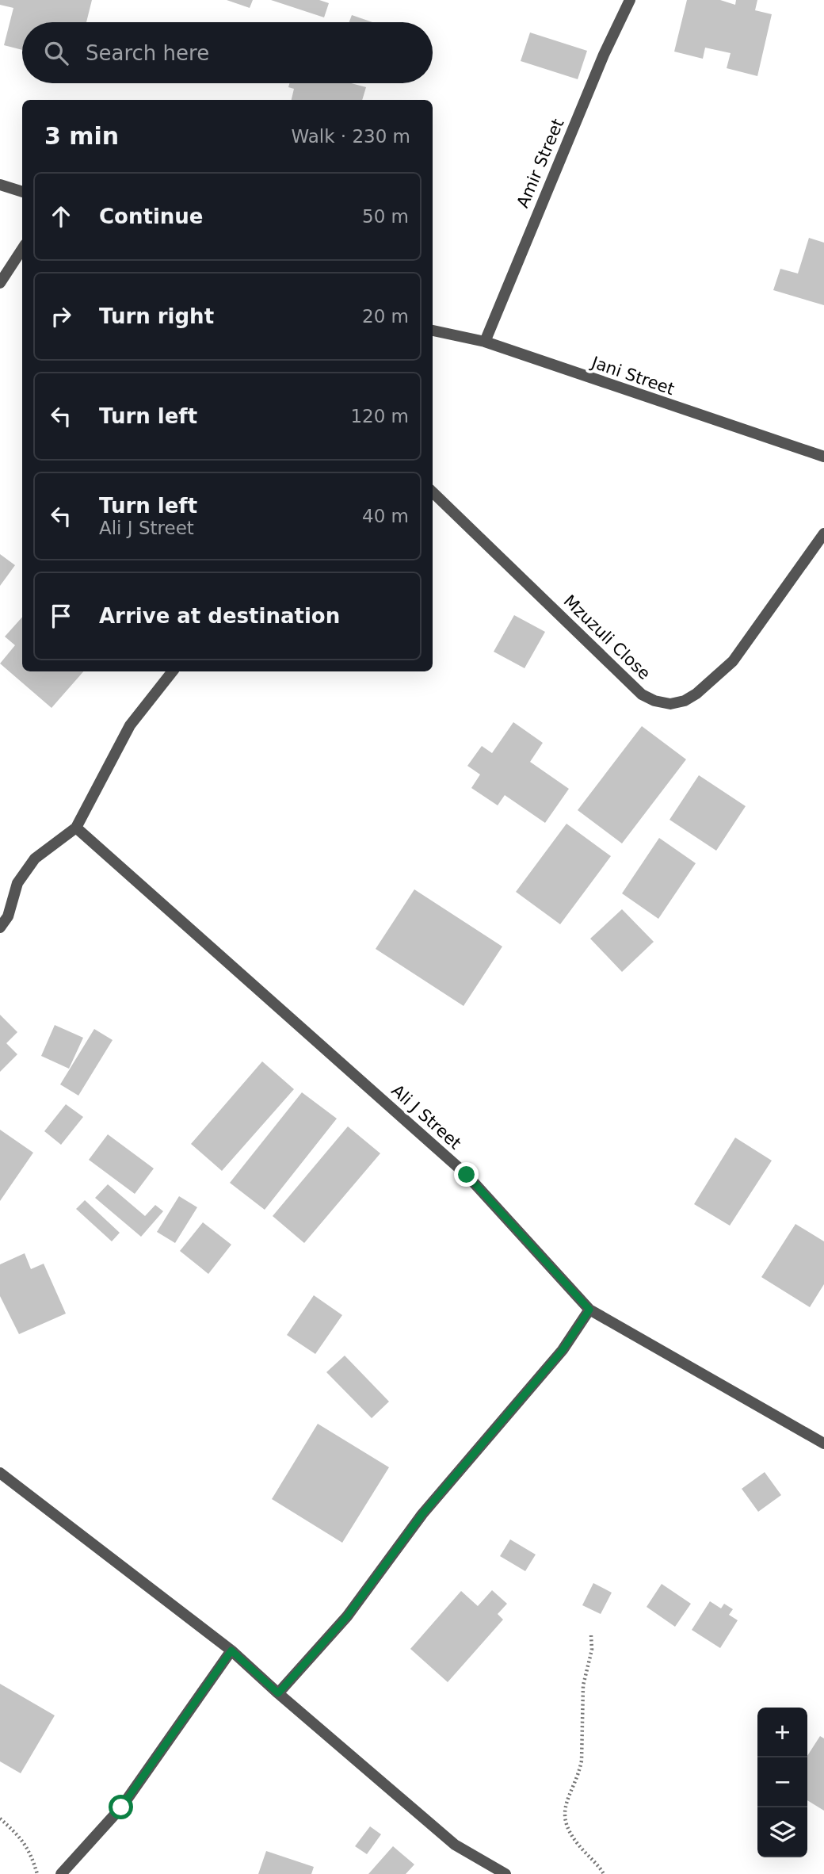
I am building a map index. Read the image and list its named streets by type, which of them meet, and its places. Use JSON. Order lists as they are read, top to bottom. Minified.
{"streets":{"street":["Amir Street","Jani Street","Mzuzuli Close","Ali J Street"]},"crossings":[["Amir Street","Jani Street"]],"page":{"search":"Search here","heading":["3 min","Walk · 230 m"],"list":[["Continue","50 m"],["Turn right","20 m"],["Turn left","120 m"],["Turn left","Ali J Street","40 m"],"Arrive at destination"],"map_buttons":["+","−"]}}
